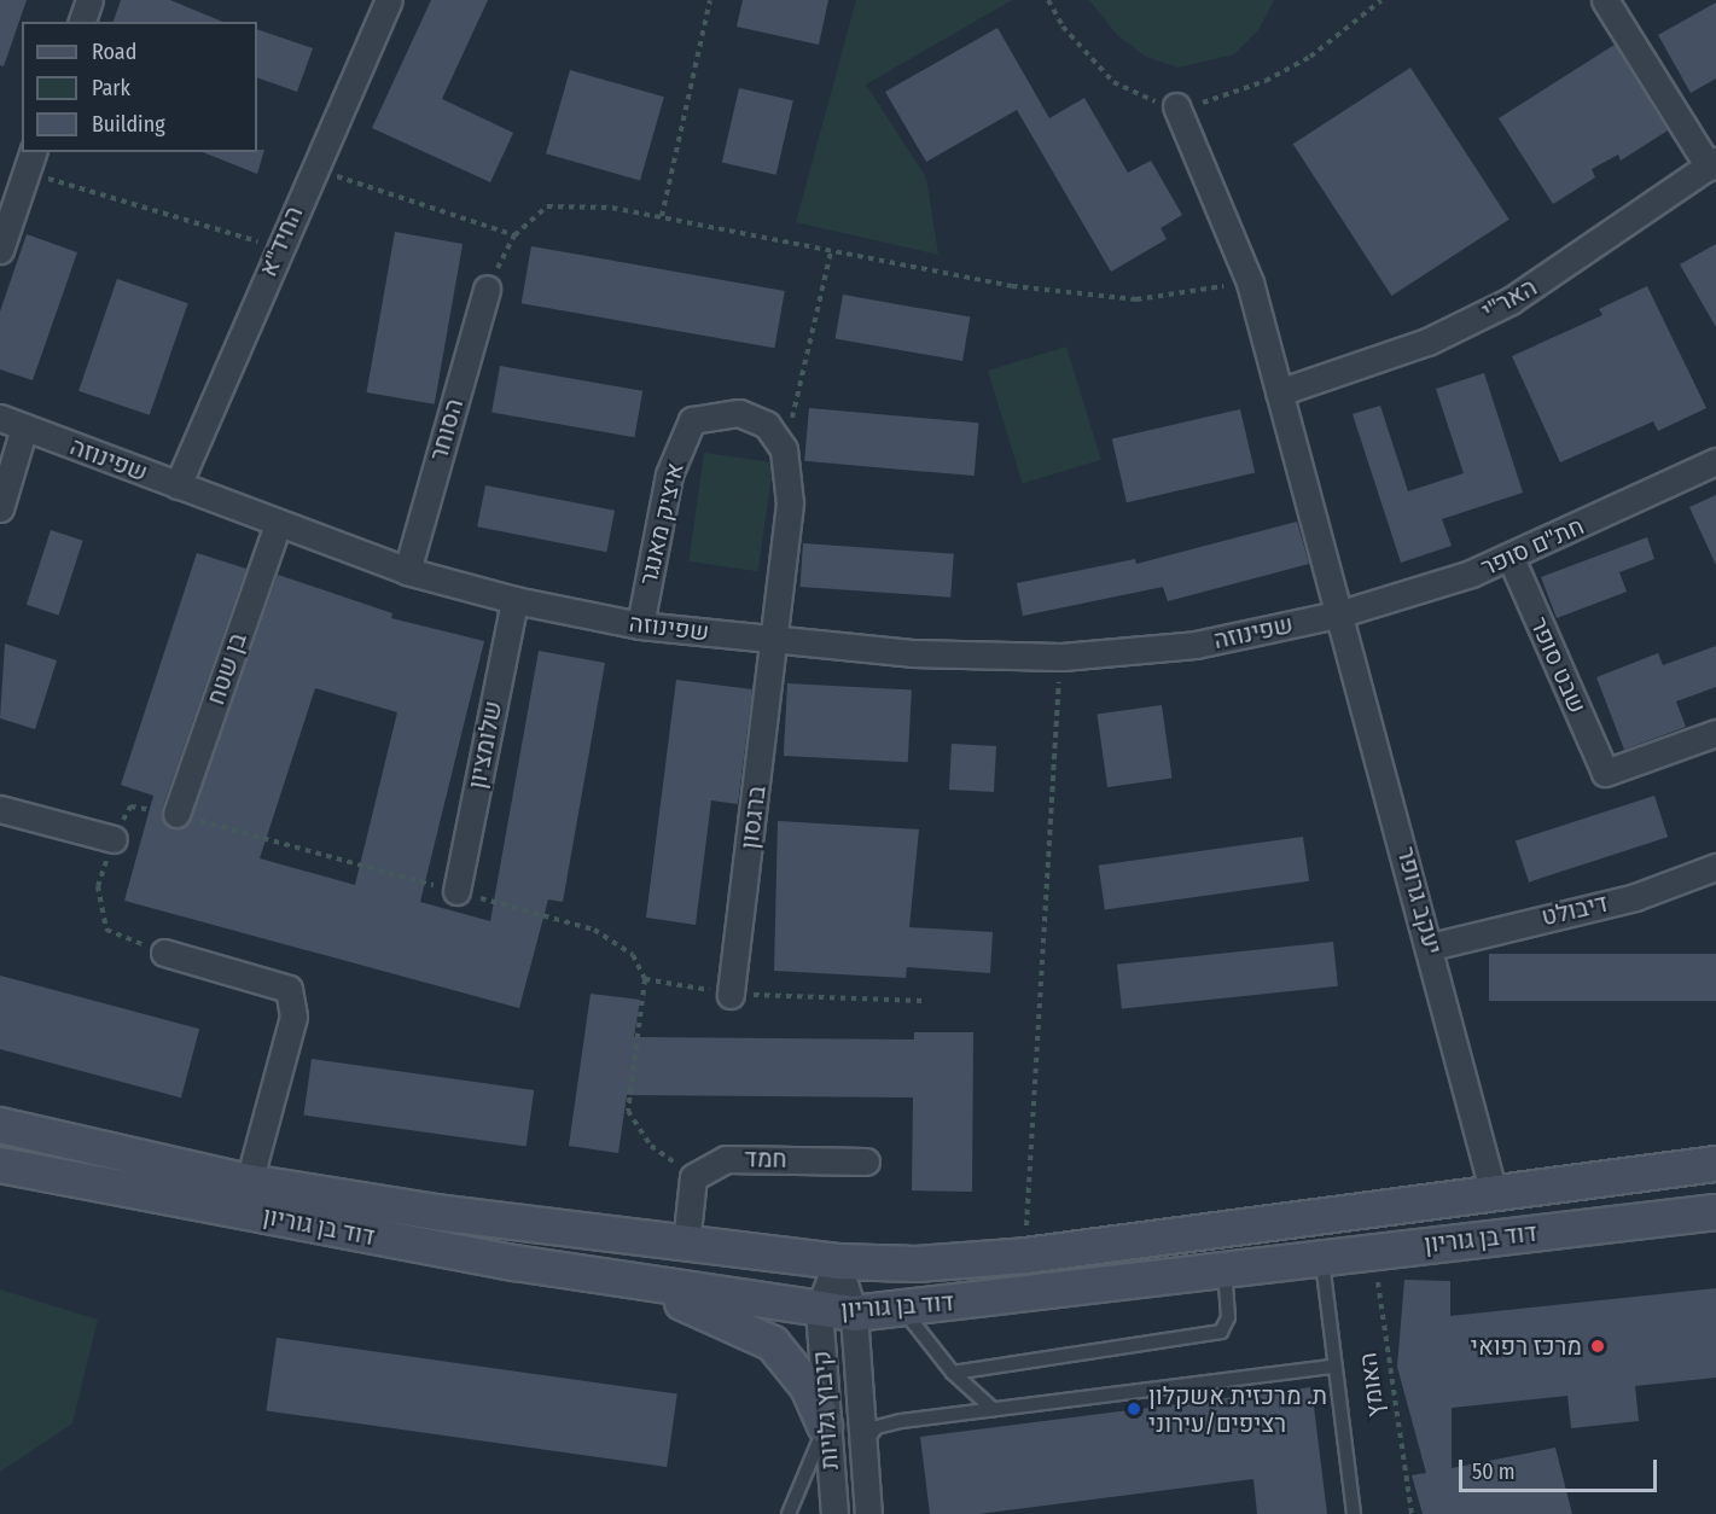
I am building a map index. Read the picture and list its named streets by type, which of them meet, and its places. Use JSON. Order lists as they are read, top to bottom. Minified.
{"streets":{"main road":["דוד בן גוריון"],"street":["החיד\"א","האר\"י","הסוחר","שפינוזה","איציק מאנגר","חת\"ם סופר","שבט סופר","בן שטח","שלומציון","ברגסון","יעקב גרופר","דיבולט","חמד","קיבוץ גלויות"],"path":["האומץ"]},"crossings":[["החיד\"א","שפינוזה"],["האר\"י","יעקב גרופר"],["הסוחר","שפינוזה"],["שפינוזה","איציק מאנגר"],["שפינוזה","חת\"ם סופר"],["שפינוזה","בן שטח"],["שפינוזה","שלומציון"],["שפינוזה","ברגסון"],["שפינוזה","יעקב גרופר"],["חת\"ם סופר","שבט סופר"],["חת\"ם סופר","יעקב גרופר"],["יעקב גרופר","דיבולט"],["יעקב גרופר","דוד בן גוריון"],["דוד בן גוריון","האומץ"],["דוד בן גוריון","קיבוץ גלויות"]],"places":["מרכז רפואי","ת. מרכזית אשקלון רציפים/עירוני"],"legend":["Road","Park","Building"],"scale_bar":"50 m"}
